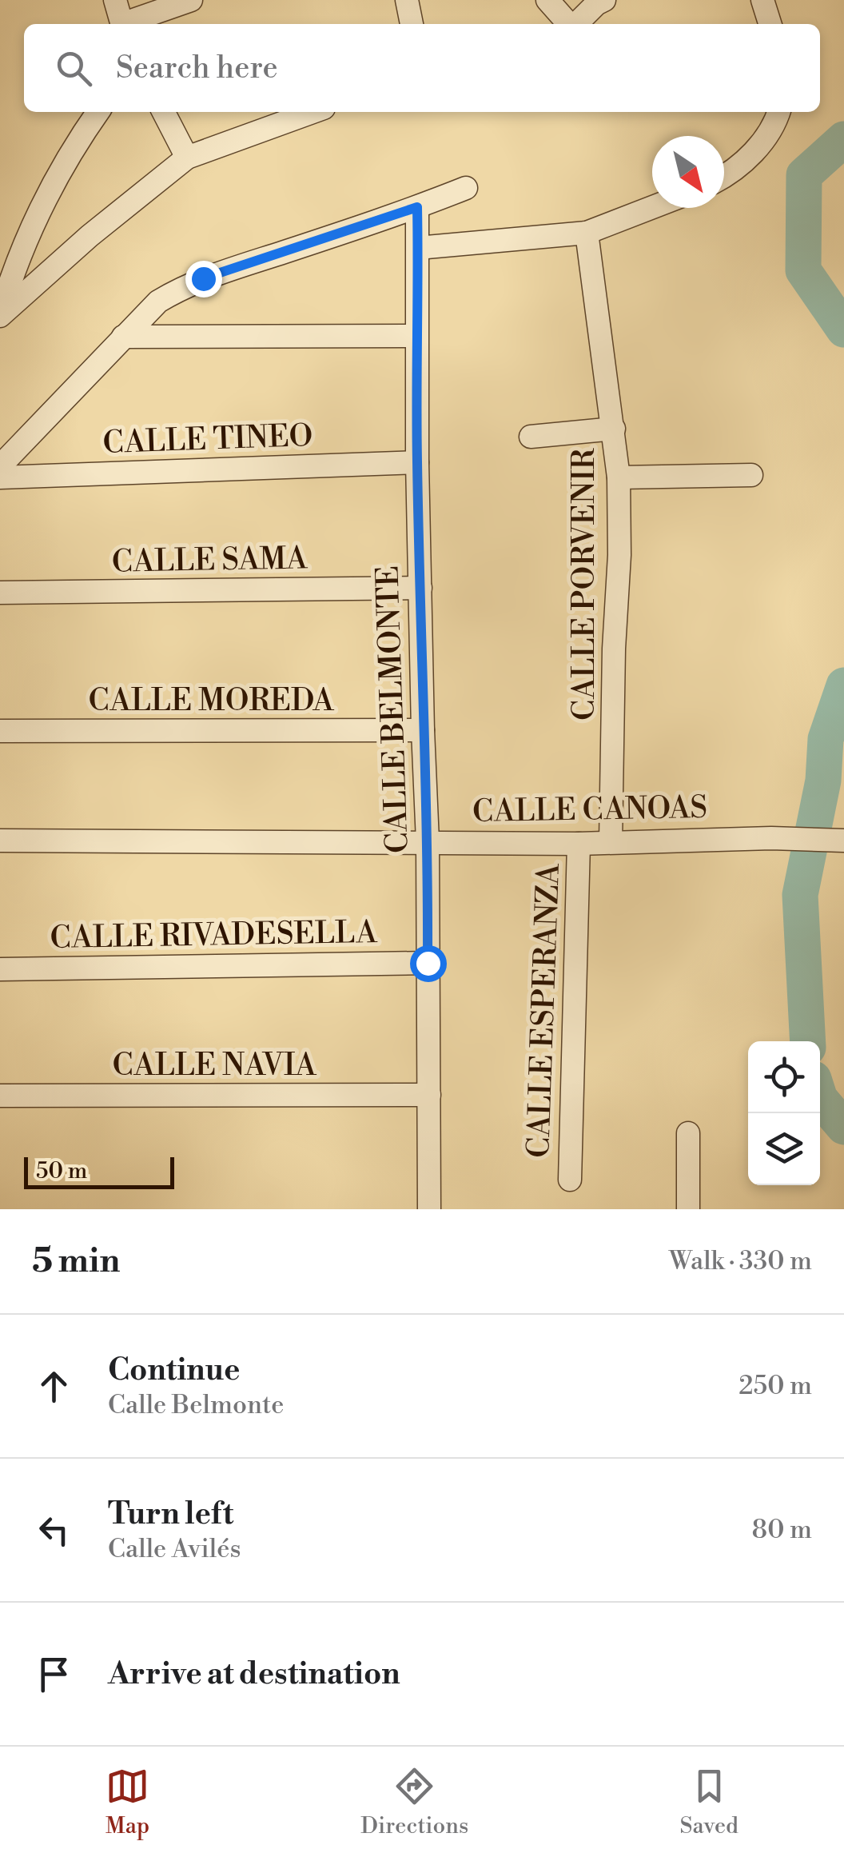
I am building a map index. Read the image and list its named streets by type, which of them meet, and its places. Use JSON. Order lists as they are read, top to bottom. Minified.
{"streets":{"street":["CALLE TINEO","CALLE SAMA","CALLE PORVENIR","CALLE MOREDA","CALLE BELMONTE","CALLE CANOAS","CALLE RIVADESELLA","CALLE ESPERANZA","CALLE NAVIA"]},"crossings":[["CALLE TINEO","CALLE BELMONTE"],["CALLE SAMA","CALLE BELMONTE"],["CALLE PORVENIR","CALLE CANOAS"],["CALLE MOREDA","CALLE BELMONTE"],["CALLE BELMONTE","CALLE CANOAS"],["CALLE BELMONTE","CALLE RIVADESELLA"],["CALLE BELMONTE","CALLE NAVIA"],["CALLE CANOAS","CALLE ESPERANZA"]],"scale_bar":"50 m","north":"bottom right","page":{"search":"Search here","scale":"50 m","heading":["5 min","Walk · 330 m"],"list":[["Continue","Calle Belmonte","250 m"],["Turn left","Calle Avilés","80 m"],"Arrive at destination"],"nav":["Map","Directions","Saved"]}}
